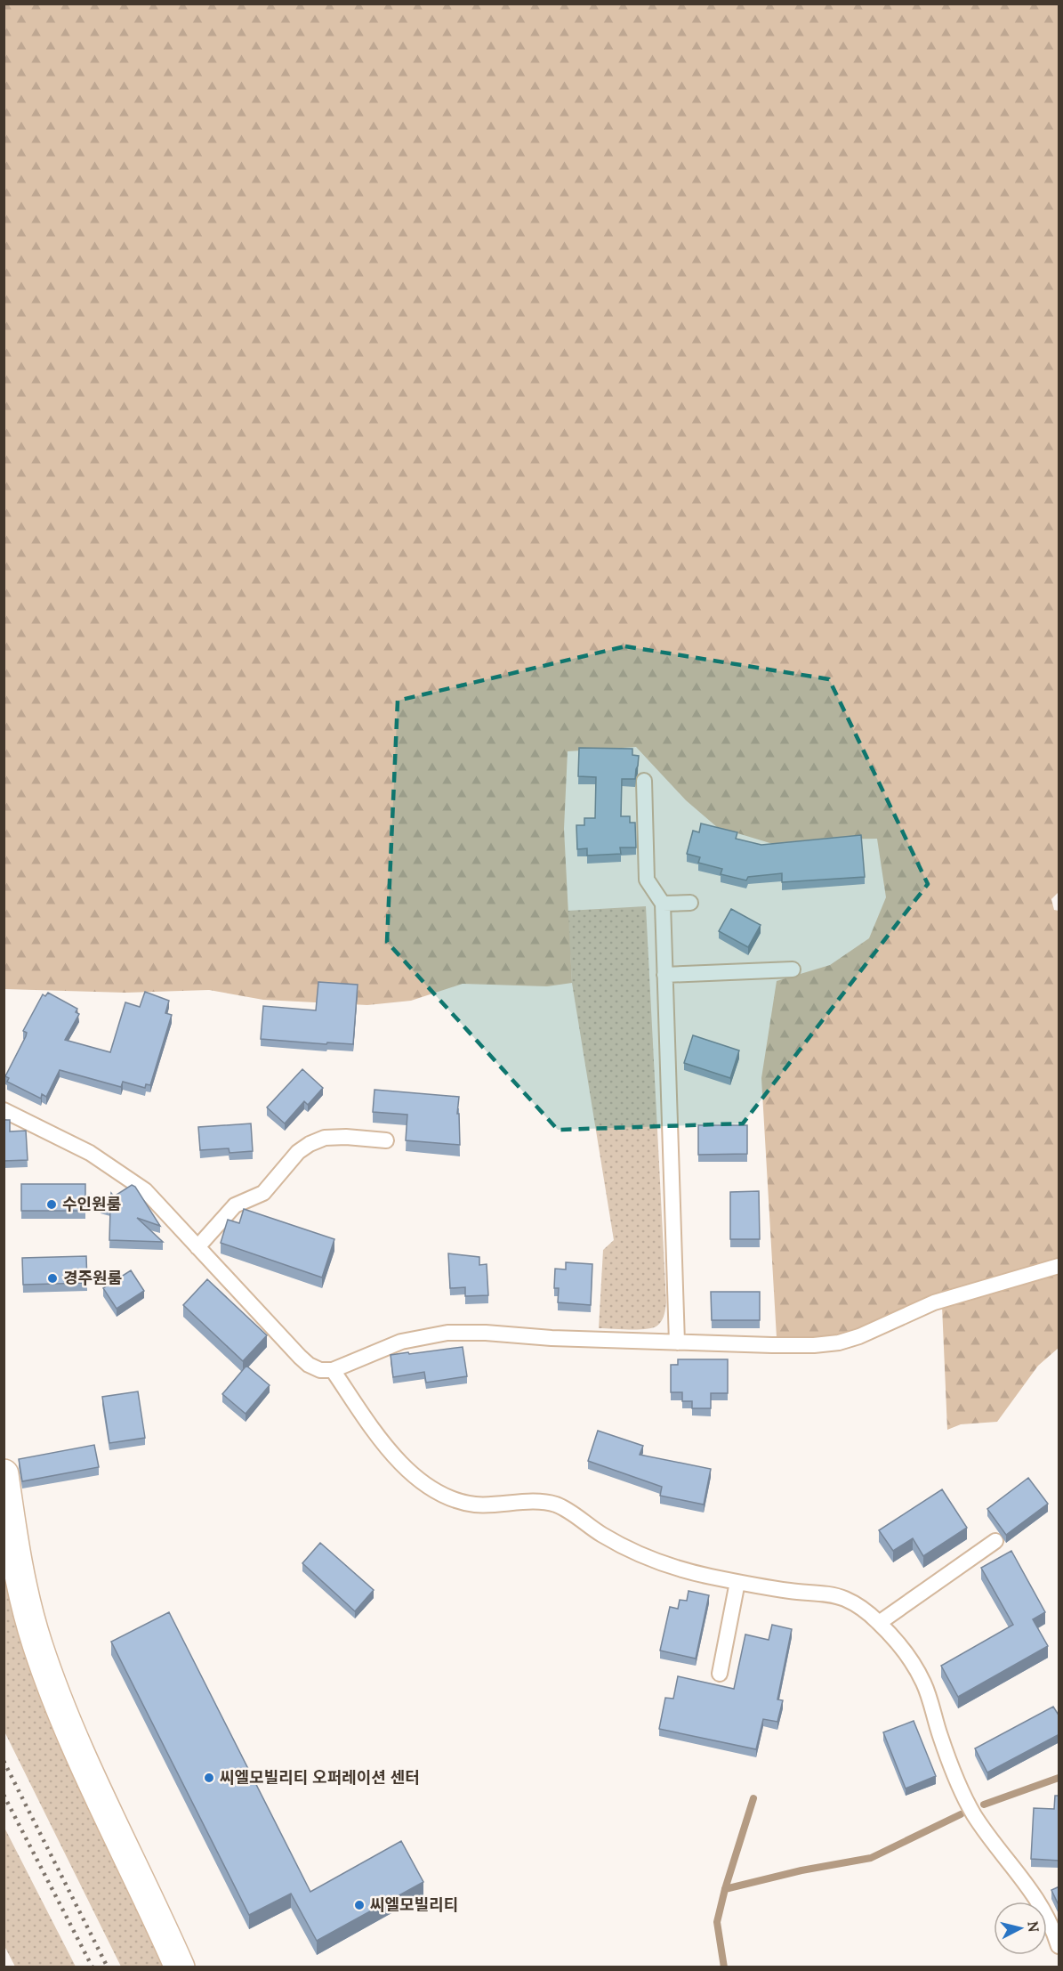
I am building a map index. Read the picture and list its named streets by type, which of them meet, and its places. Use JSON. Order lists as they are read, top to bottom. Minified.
{"places":["수인원룸","경주원룸","씨엘모빌리티 오퍼레이션 센터","씨엘모빌리티"],"north":"right"}
